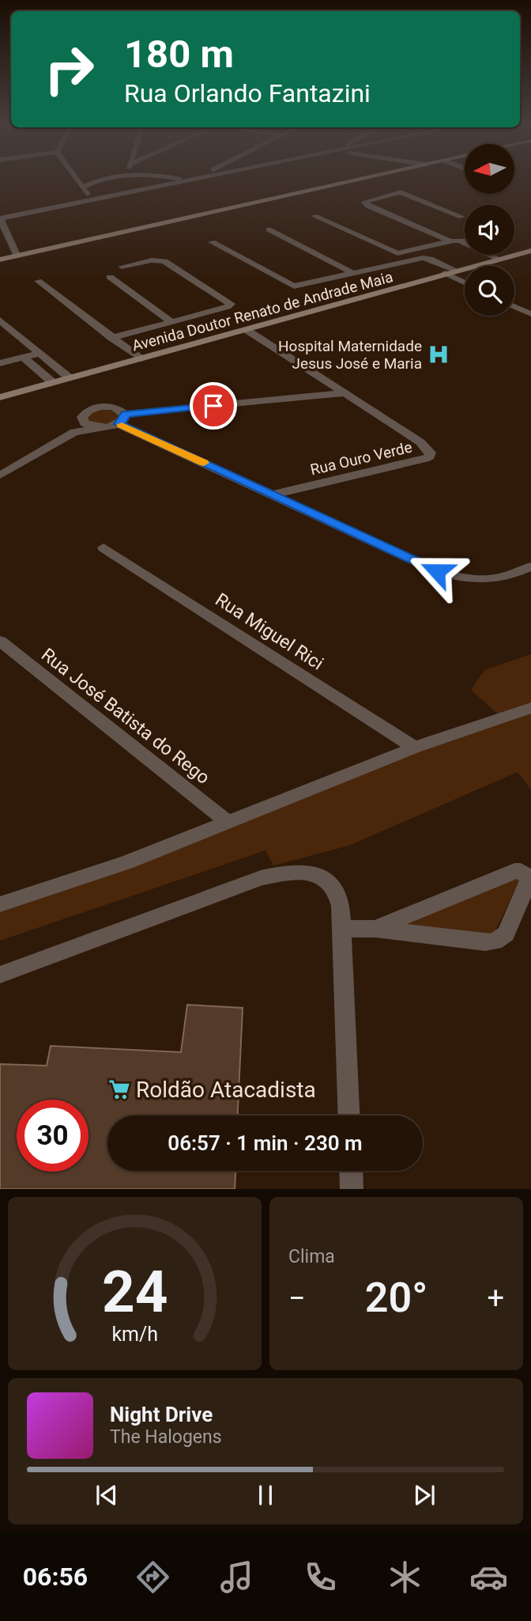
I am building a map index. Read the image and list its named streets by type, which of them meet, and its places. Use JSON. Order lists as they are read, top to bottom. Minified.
{"streets":{"street":["Avenida Doutor Renato de Andrade Maia","Rua Ouro Verde","Rua Miguel Rici","Rua José Batista do Rego"]},"crossings":[["Avenida Doutor Renato de Andrade Maia","Rua Ouro Verde"]],"places":{"hospital":["Hospital Maternidade Jesus José e Maria"],"supermarket":["Roldão Atacadista"]},"north":"left","page":{"turn":["180 m","Rua Orlando Fantazini"],"limit":"30","trip":"06:57 · 1 min · 230 m","tile":"Clima","heat":["−","20°","+"],"song":["Night Drive","The Halogens"],"tabs":"06:56","gauge":["24","km/h"]}}
